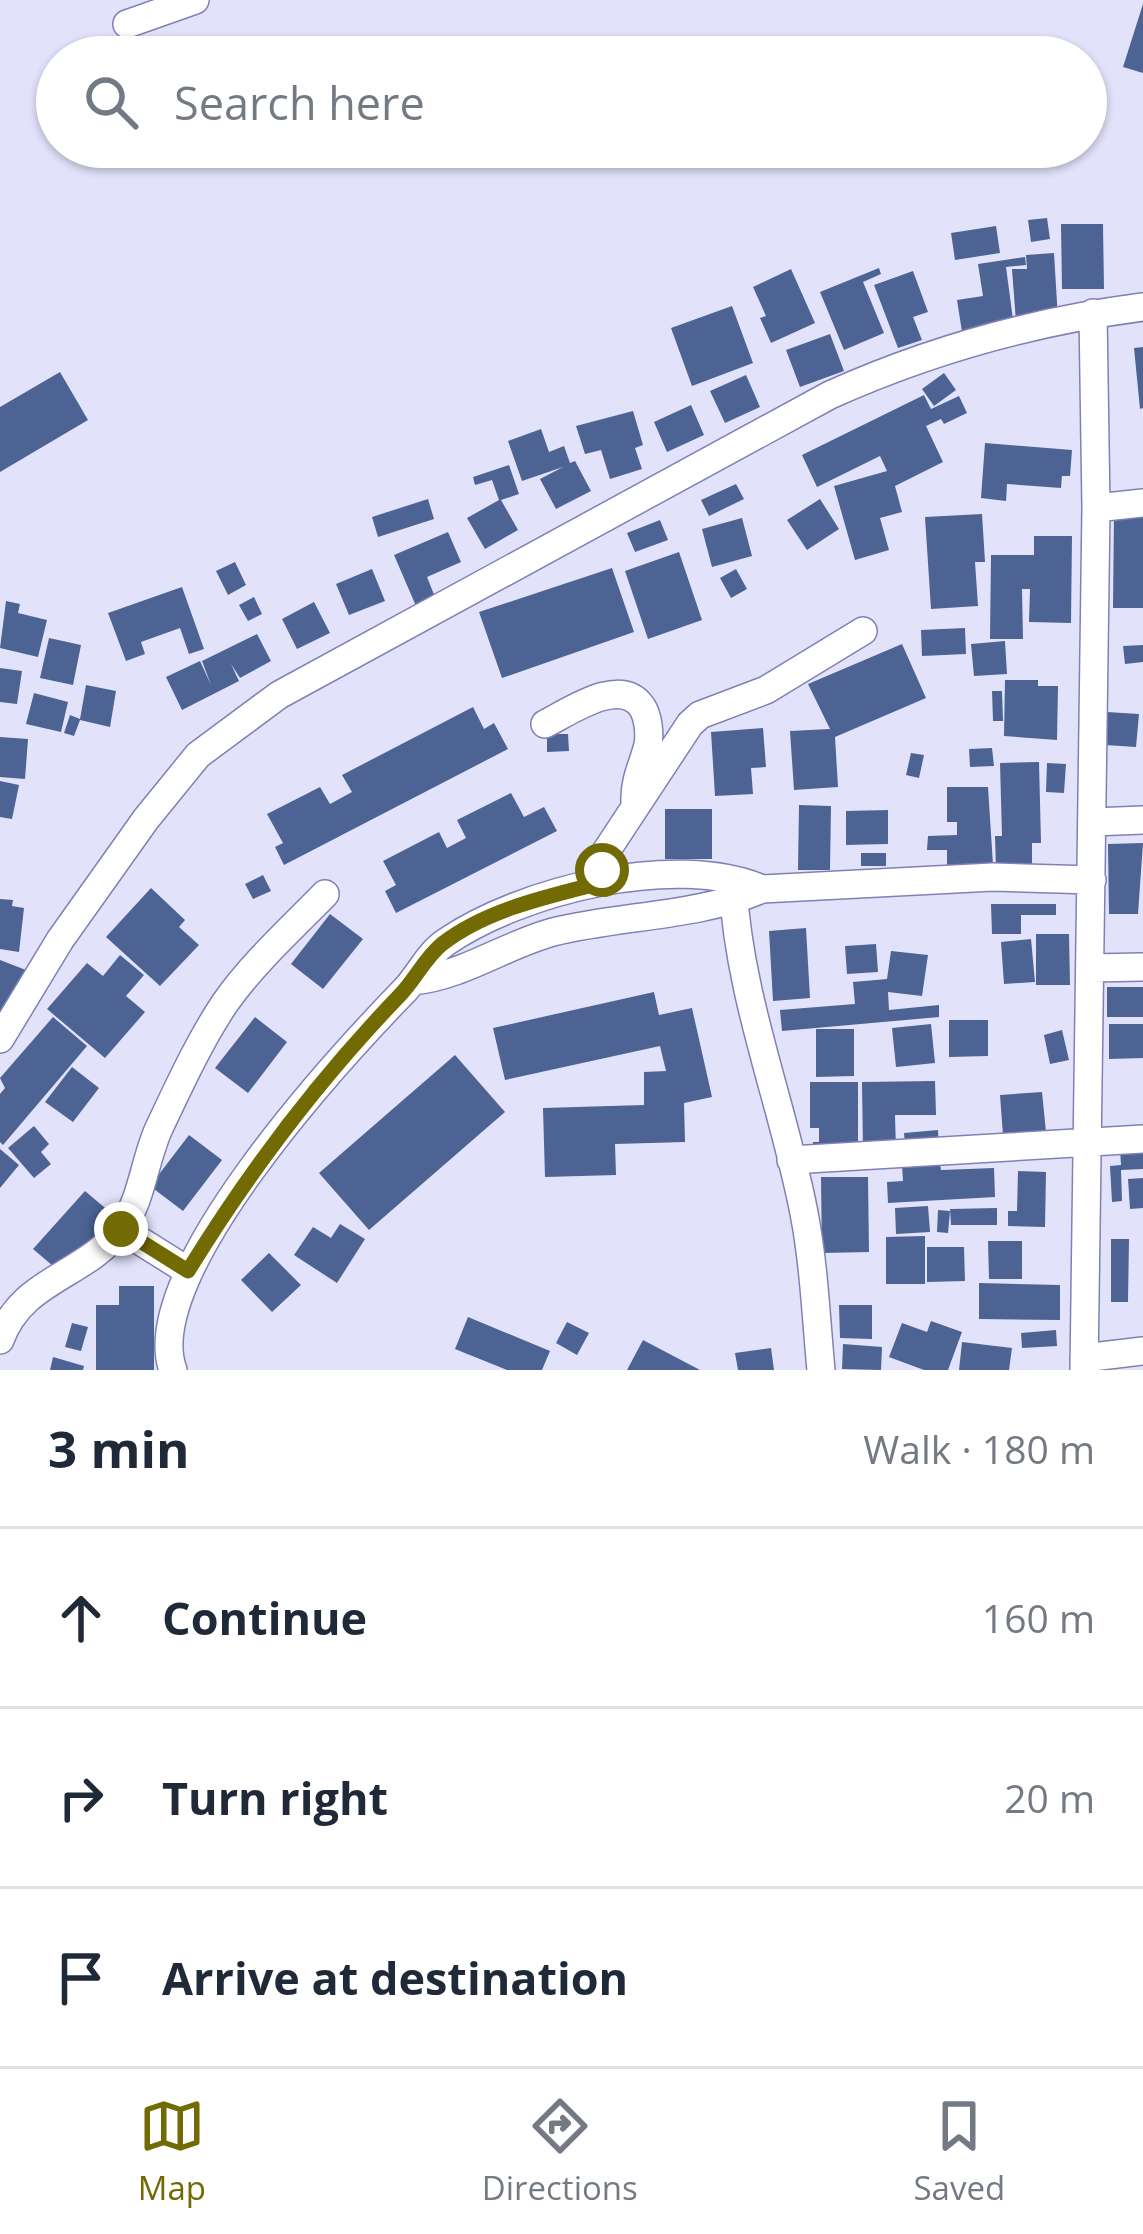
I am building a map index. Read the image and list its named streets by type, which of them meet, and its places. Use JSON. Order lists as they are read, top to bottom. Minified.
{"page":{"search":"Search here","heading":["3 min","Walk · 180 m"],"list":[["Continue","160 m"],["Turn right","20 m"],"Arrive at destination"],"nav":["Map","Directions","Saved"]}}
